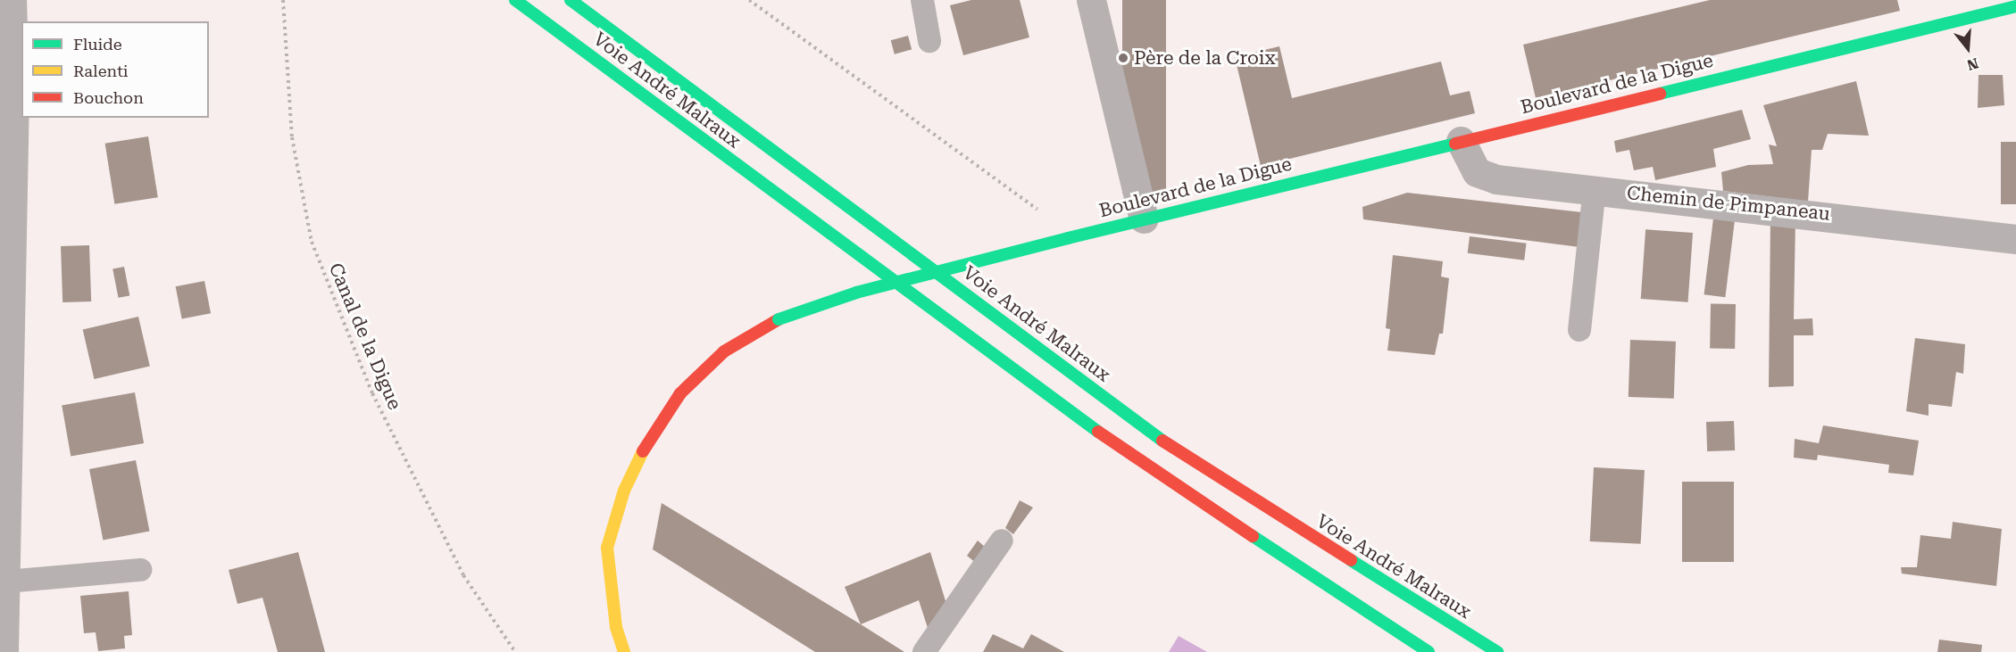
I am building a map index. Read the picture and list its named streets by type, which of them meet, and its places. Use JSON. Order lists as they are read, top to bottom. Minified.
{"streets":{"main road":["Boulevard de la Digue","Voie André Malraux"],"street":["Chemin de Pimpaneau"],"path":["Canal de la Digue"]},"crossings":[["Boulevard de la Digue","Chemin de Pimpaneau"]],"places":["Père de la Croix"],"legend":["Fluide","Ralenti","Bouchon"],"north":"bottom"}
